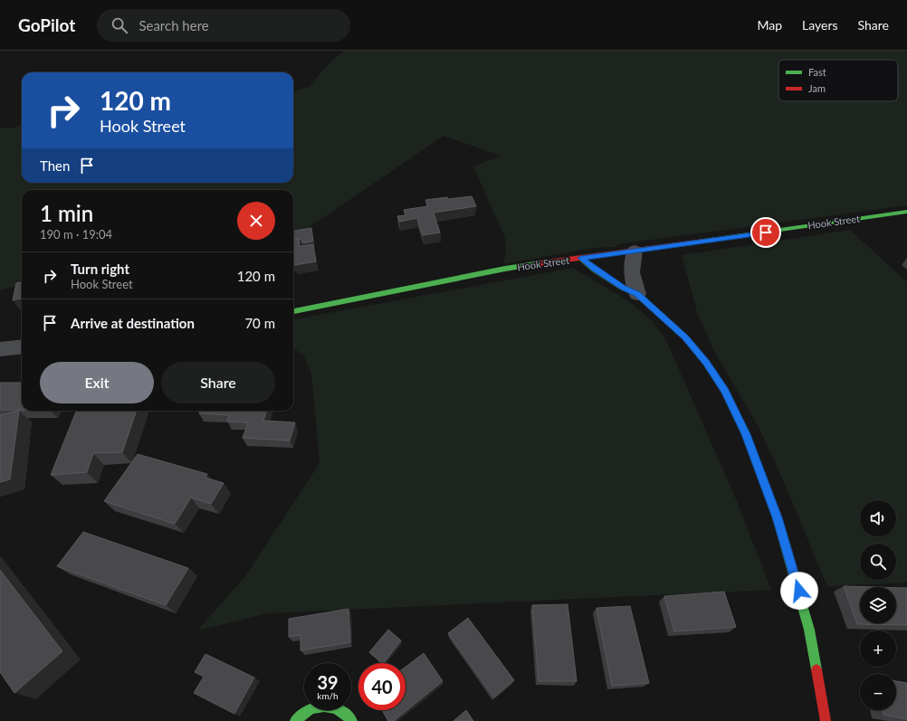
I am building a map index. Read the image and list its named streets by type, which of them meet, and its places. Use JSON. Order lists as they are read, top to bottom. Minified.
{"streets":{"street":["Hook Street"]},"legend":["Fast","Jam"],"page":{"header":"GoPilot","search":"Search here","nav":["Map","Layers","Share"],"turn":["120 m","Hook Street"],"then":"Then","heading":["1 min","190 m · 19:04"],"list":[{"name":"Turn right","note":"Hook Street","value":"120 m"},{"name":"Arrive at destination","value":"70 m"}],"buttons":["Exit","Share"],"map_buttons":["+","−"],"speed":"39 km/h","limit":"40"}}
